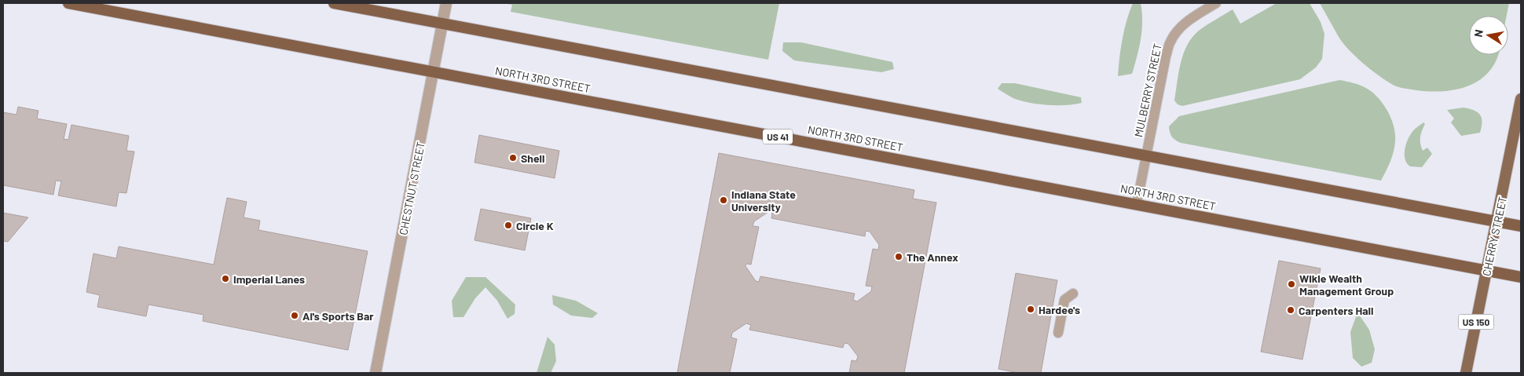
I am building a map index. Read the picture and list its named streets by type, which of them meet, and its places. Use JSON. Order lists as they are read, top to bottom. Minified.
{"streets":{"highway":["NORTH 3RD STREET","US 41"],"main road":["CHERRY STREET","US 150"],"street":["CHESTNUT STREET"],"lane":["MULBERRY STREET"]},"crossings":[["NORTH 3RD STREET","MULBERRY STREET"],["NORTH 3RD STREET","CHESTNUT STREET"],["NORTH 3RD STREET","CHERRY STREET"]],"places":["Shell","Indiana State University","Circle K","The Annex","Imperial Lanes","Wikle Wealth Management Group","Hardee's","Carpenters Hall","Al's Sports Bar"],"north":"left"}
